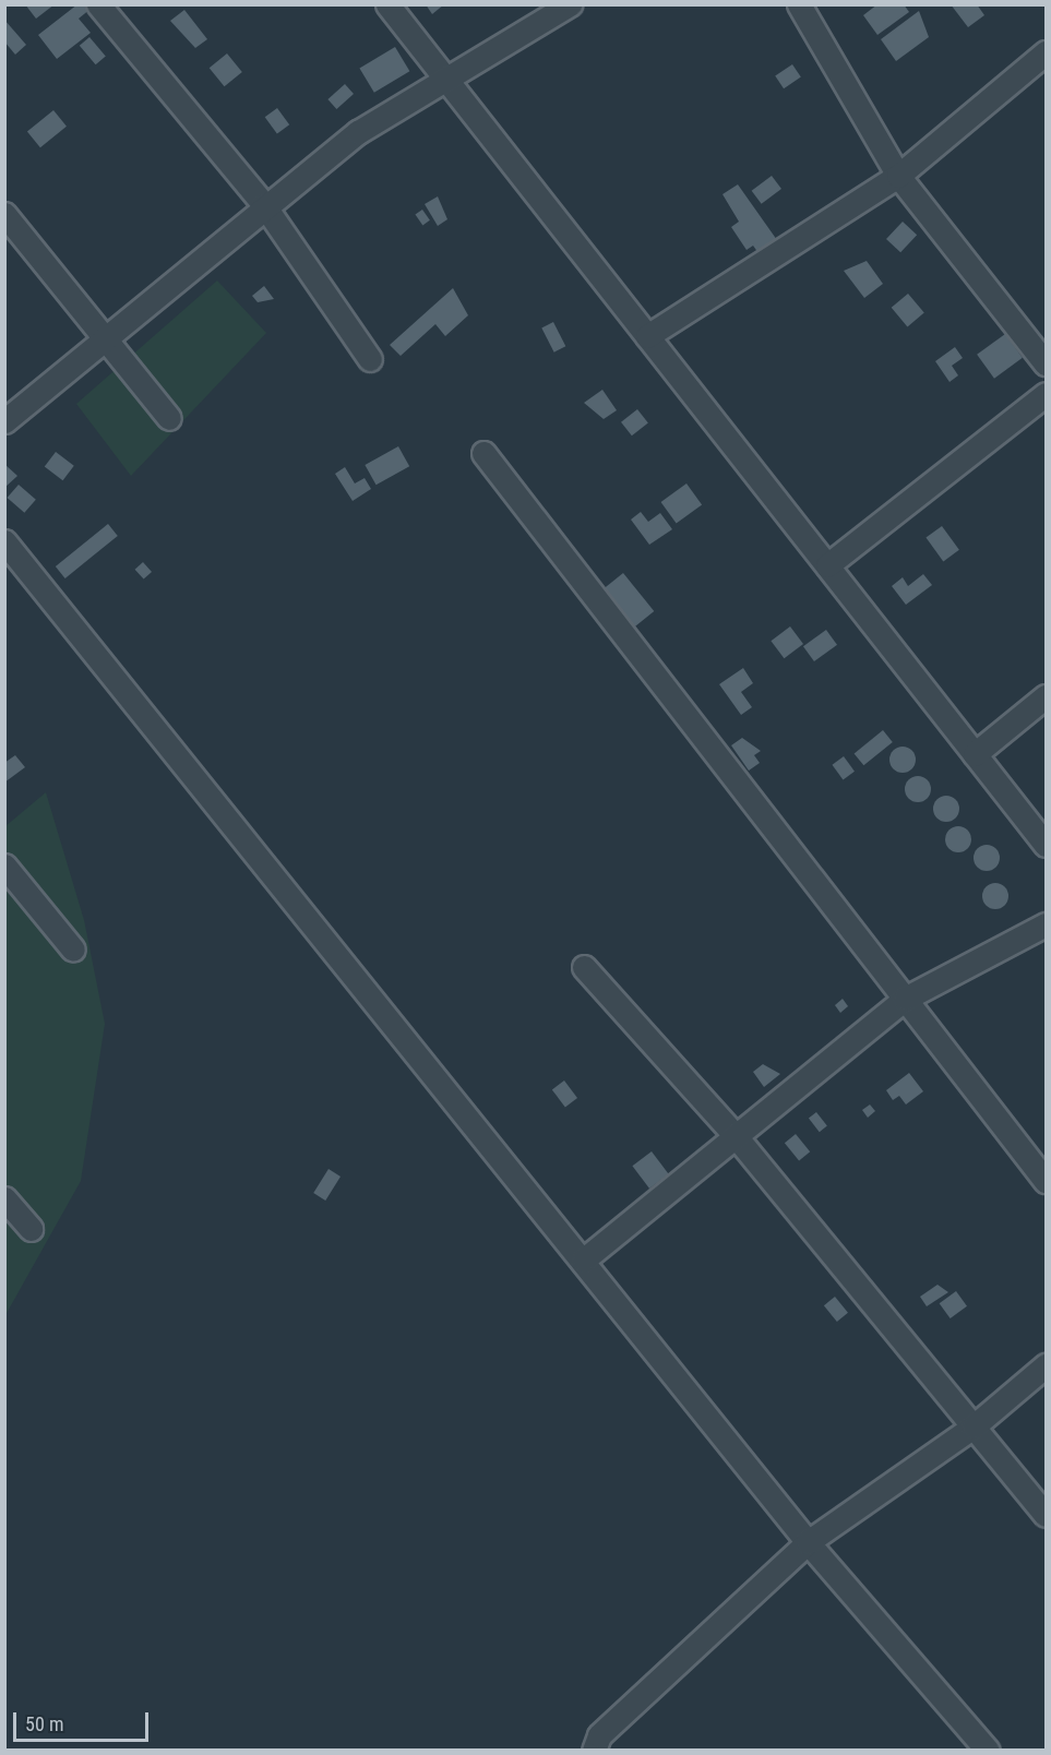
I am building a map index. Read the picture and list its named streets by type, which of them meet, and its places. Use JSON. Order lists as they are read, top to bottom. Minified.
{"scale_bar":"50 m"}
